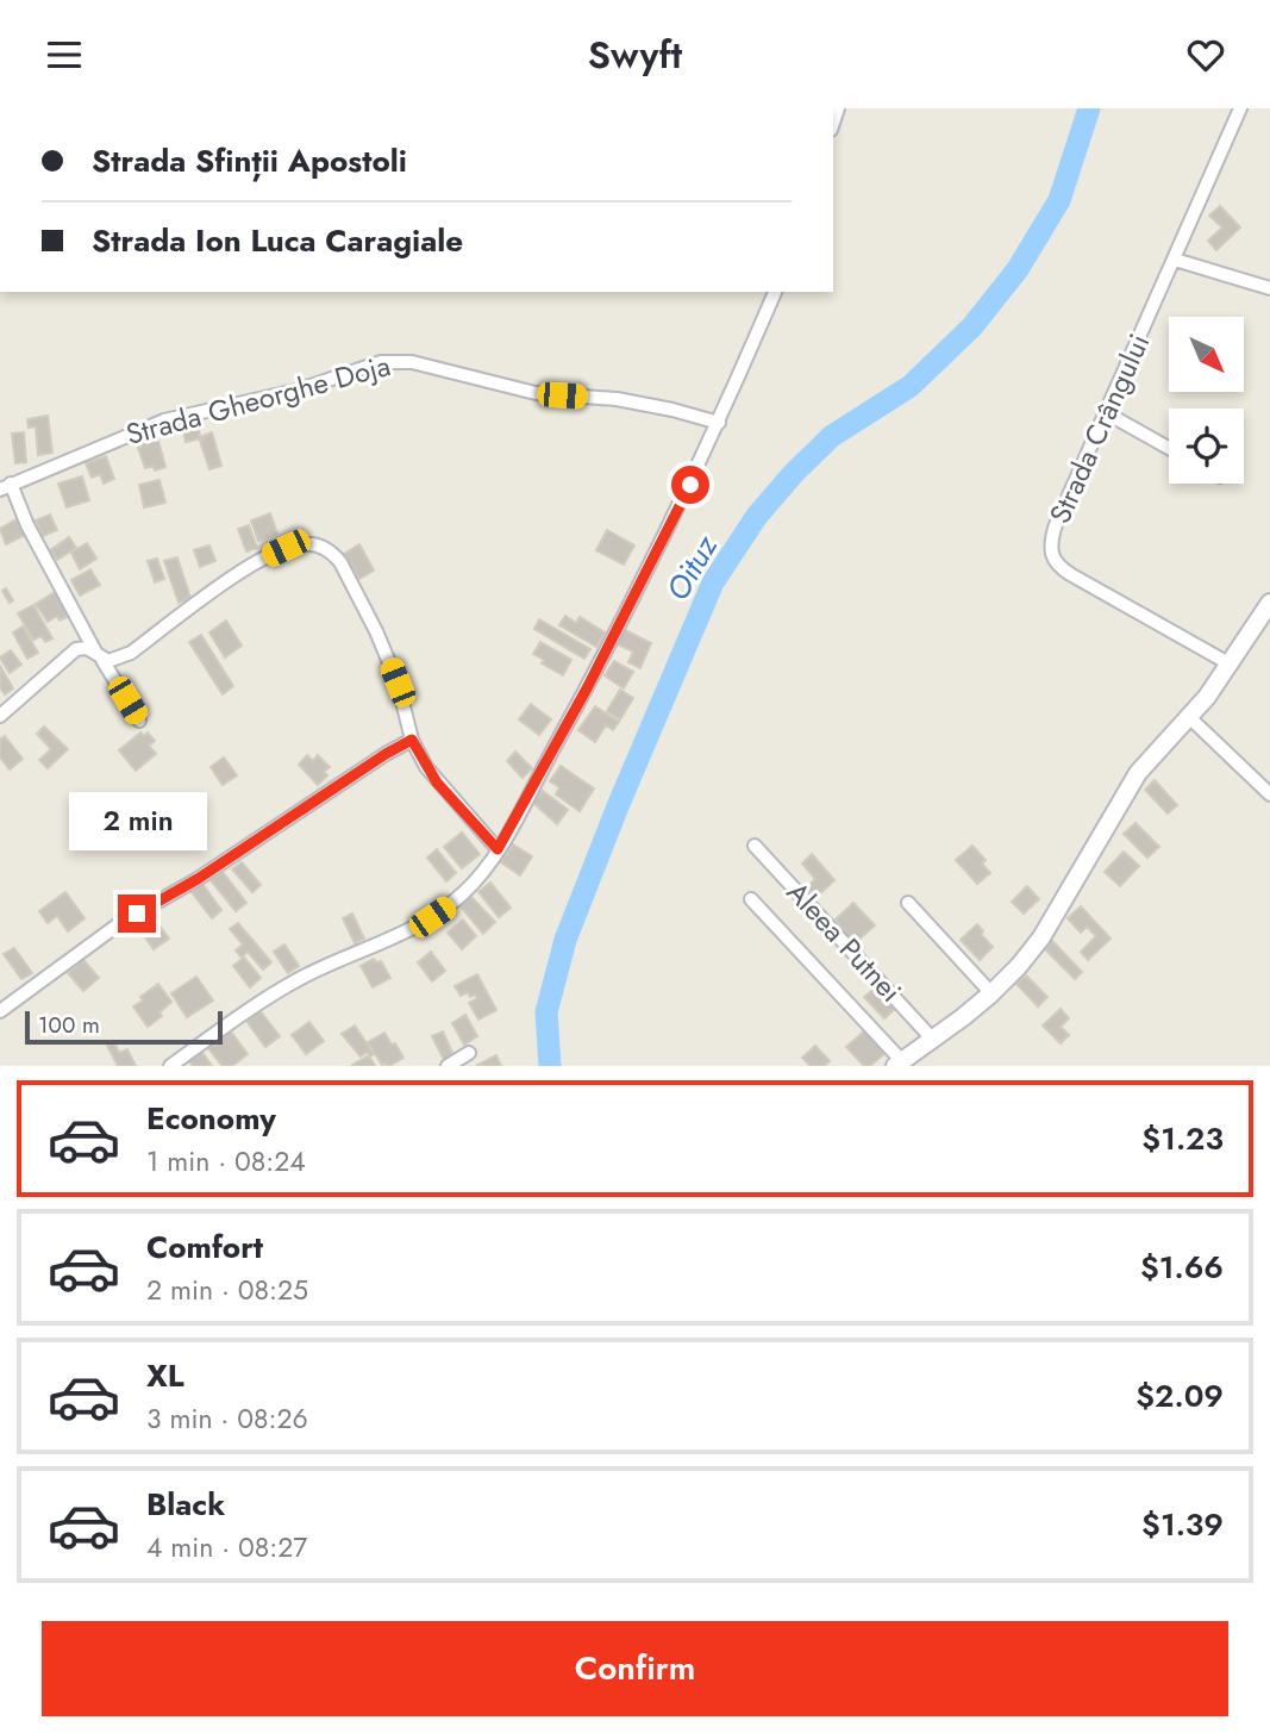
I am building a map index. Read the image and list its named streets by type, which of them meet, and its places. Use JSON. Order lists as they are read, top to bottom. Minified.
{"streets":{"street":["Strada Gheorghe Doja","Strada Crângului","Aleea Putnei"]},"water":["Oituz"],"scale_bar":"100 m","north":"bottom right","page":{"header":"Swyft","banner":["Strada Sfinții Apostoli","Strada Ion Luca Caragiale"],"bubble":"2 min","scale":"100 m","list":[{"name":"Economy","note":"1 min · 08:24","value":"$1.23"},{"name":"Comfort","note":"2 min · 08:25","value":"$1.66"},{"name":"XL","note":"3 min · 08:26","value":"$2.09"},{"name":"Black","note":"4 min · 08:27","value":"$1.39"}],"buttons":"Confirm"}}
